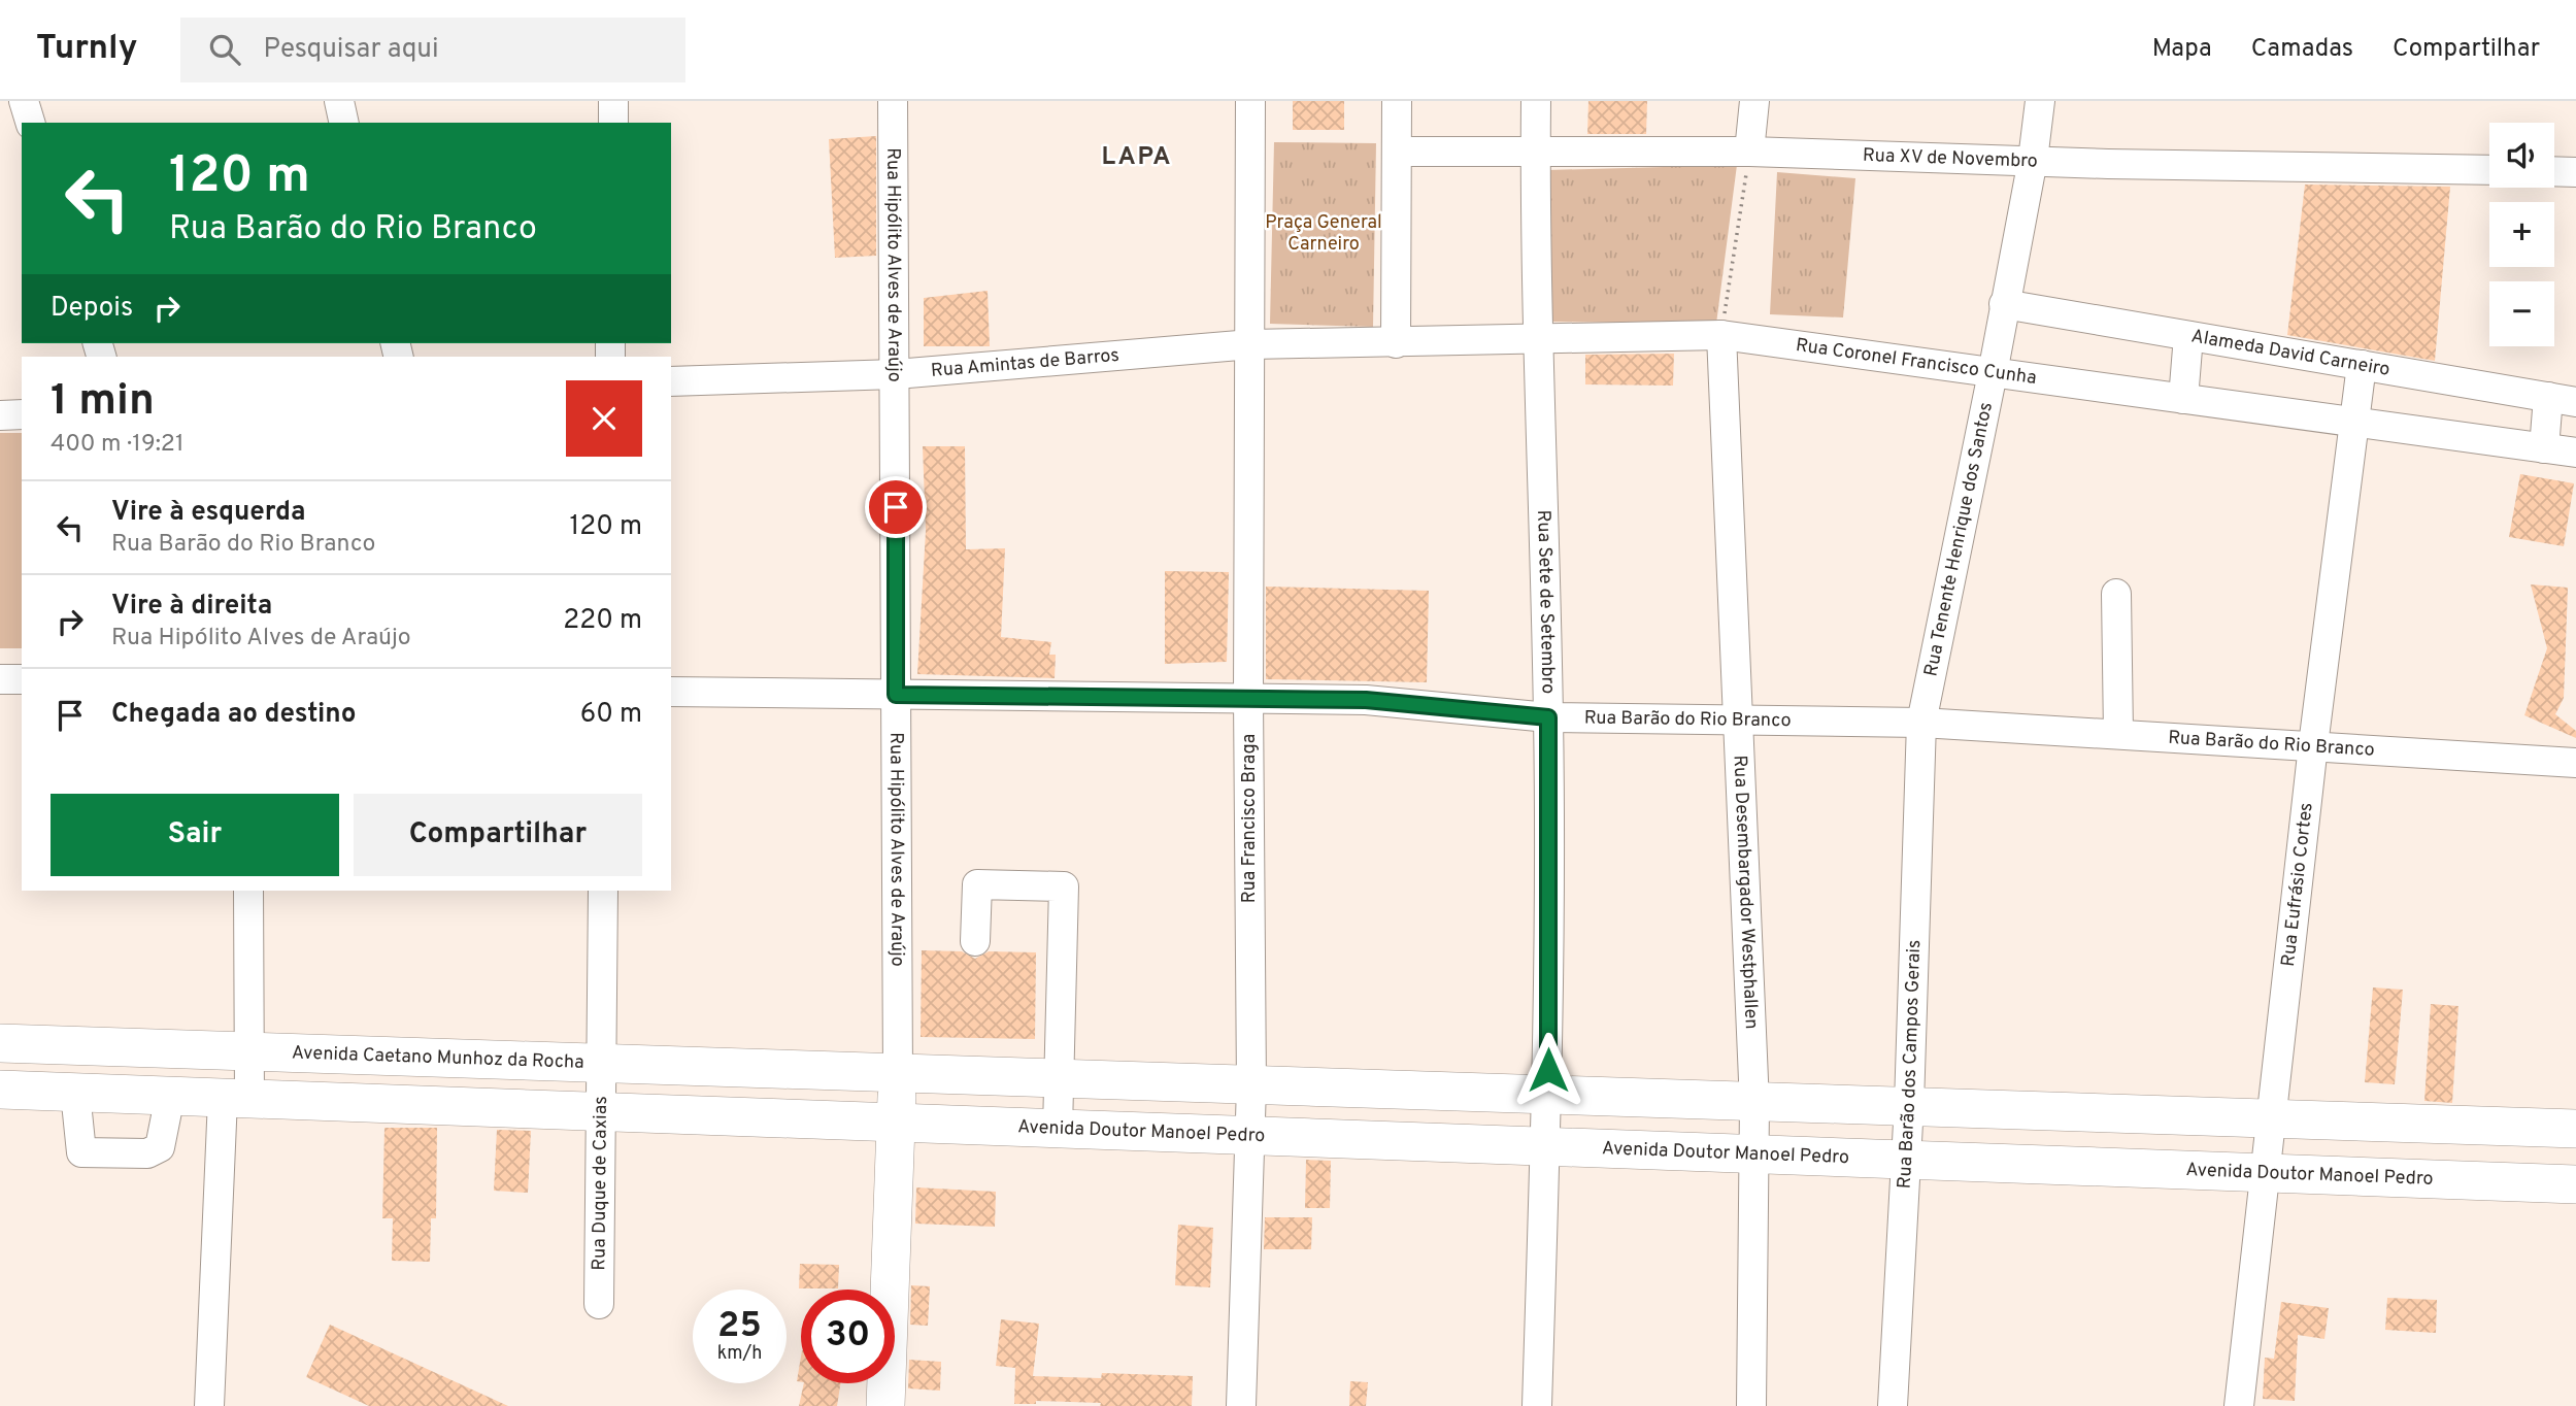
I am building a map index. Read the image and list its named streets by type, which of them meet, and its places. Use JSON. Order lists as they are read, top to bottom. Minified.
{"streets":{"main road":["Avenida Caetano Munhoz da Rocha","Avenida Doutor Manoel Pedro"],"street":["Rua XV de Novembro","Rua Hipólito Alves de Araújo","Alameda David Carneiro","Rua Coronel Francisco Cunha","Rua Amintas de Barros","Rua Tenente Henrique dos Santos","Rua Sete de Setembro","Rua Barão do Rio Branco","Rua Francisco Braga","Rua Eufrásio Cortes","Rua Desembargador Westphallen","Rua Barão dos Campos Gerais","Rua Duque de Caxias"]},"crossings":[["Rua XV de Novembro","Rua Tenente Henrique dos Santos"],["Rua XV de Novembro","Rua Sete de Setembro"],["Rua Hipólito Alves de Araújo","Rua Amintas de Barros"],["Rua Hipólito Alves de Araújo","Rua Barão do Rio Branco"],["Rua Hipólito Alves de Araújo","Avenida Caetano Munhoz da Rocha"],["Alameda David Carneiro","Rua Tenente Henrique dos Santos"],["Alameda David Carneiro","Rua Eufrásio Cortes"],["Rua Coronel Francisco Cunha","Rua Amintas de Barros"],["Rua Coronel Francisco Cunha","Rua Tenente Henrique dos Santos"],["Rua Coronel Francisco Cunha","Rua Sete de Setembro"],["Rua Coronel Francisco Cunha","Rua Francisco Braga"],["Rua Coronel Francisco Cunha","Rua Eufrásio Cortes"],["Rua Coronel Francisco Cunha","Rua Desembargador Westphallen"],["Rua Amintas de Barros","Rua Francisco Braga"],["Rua Tenente Henrique dos Santos","Rua Barão do Rio Branco"],["Rua Tenente Henrique dos Santos","Rua Barão dos Campos Gerais"],["Rua Sete de Setembro","Rua Barão do Rio Branco"],["Rua Sete de Setembro","Avenida Doutor Manoel Pedro"],["Rua Barão do Rio Branco","Rua Francisco Braga"],["Rua Barão do Rio Branco","Rua Eufrásio Cortes"],["Rua Barão do Rio Branco","Rua Desembargador Westphallen"],["Rua Barão do Rio Branco","Rua Barão dos Campos Gerais"],["Rua Francisco Braga","Avenida Doutor Manoel Pedro"],["Rua Eufrásio Cortes","Avenida Doutor Manoel Pedro"],["Rua Desembargador Westphallen","Avenida Doutor Manoel Pedro"],["Avenida Caetano Munhoz da Rocha","Rua Duque de Caxias"],["Rua Barão dos Campos Gerais","Avenida Doutor Manoel Pedro"]],"districts":["LAPA"],"parks":["Praça General Carneiro"],"page":{"header":"Turnly","search":"Pesquisar aqui","nav":["Mapa","Camadas","Compartilhar"],"map_buttons":["+","−"],"turn":["120 m","Rua Barão do Rio Branco"],"then":"Depois","heading":["1 min","400 m · 19:21"],"list":[{"name":"Vire à esquerda","note":"Rua Barão do Rio Branco","value":"120 m"},{"name":"Vire à direita","note":"Rua Hipólito Alves de Araújo","value":"220 m"},{"name":"Chegada ao destino","value":"60 m"}],"buttons":["Sair","Compartilhar"],"speed":"25 km/h","limit":"30"}}
